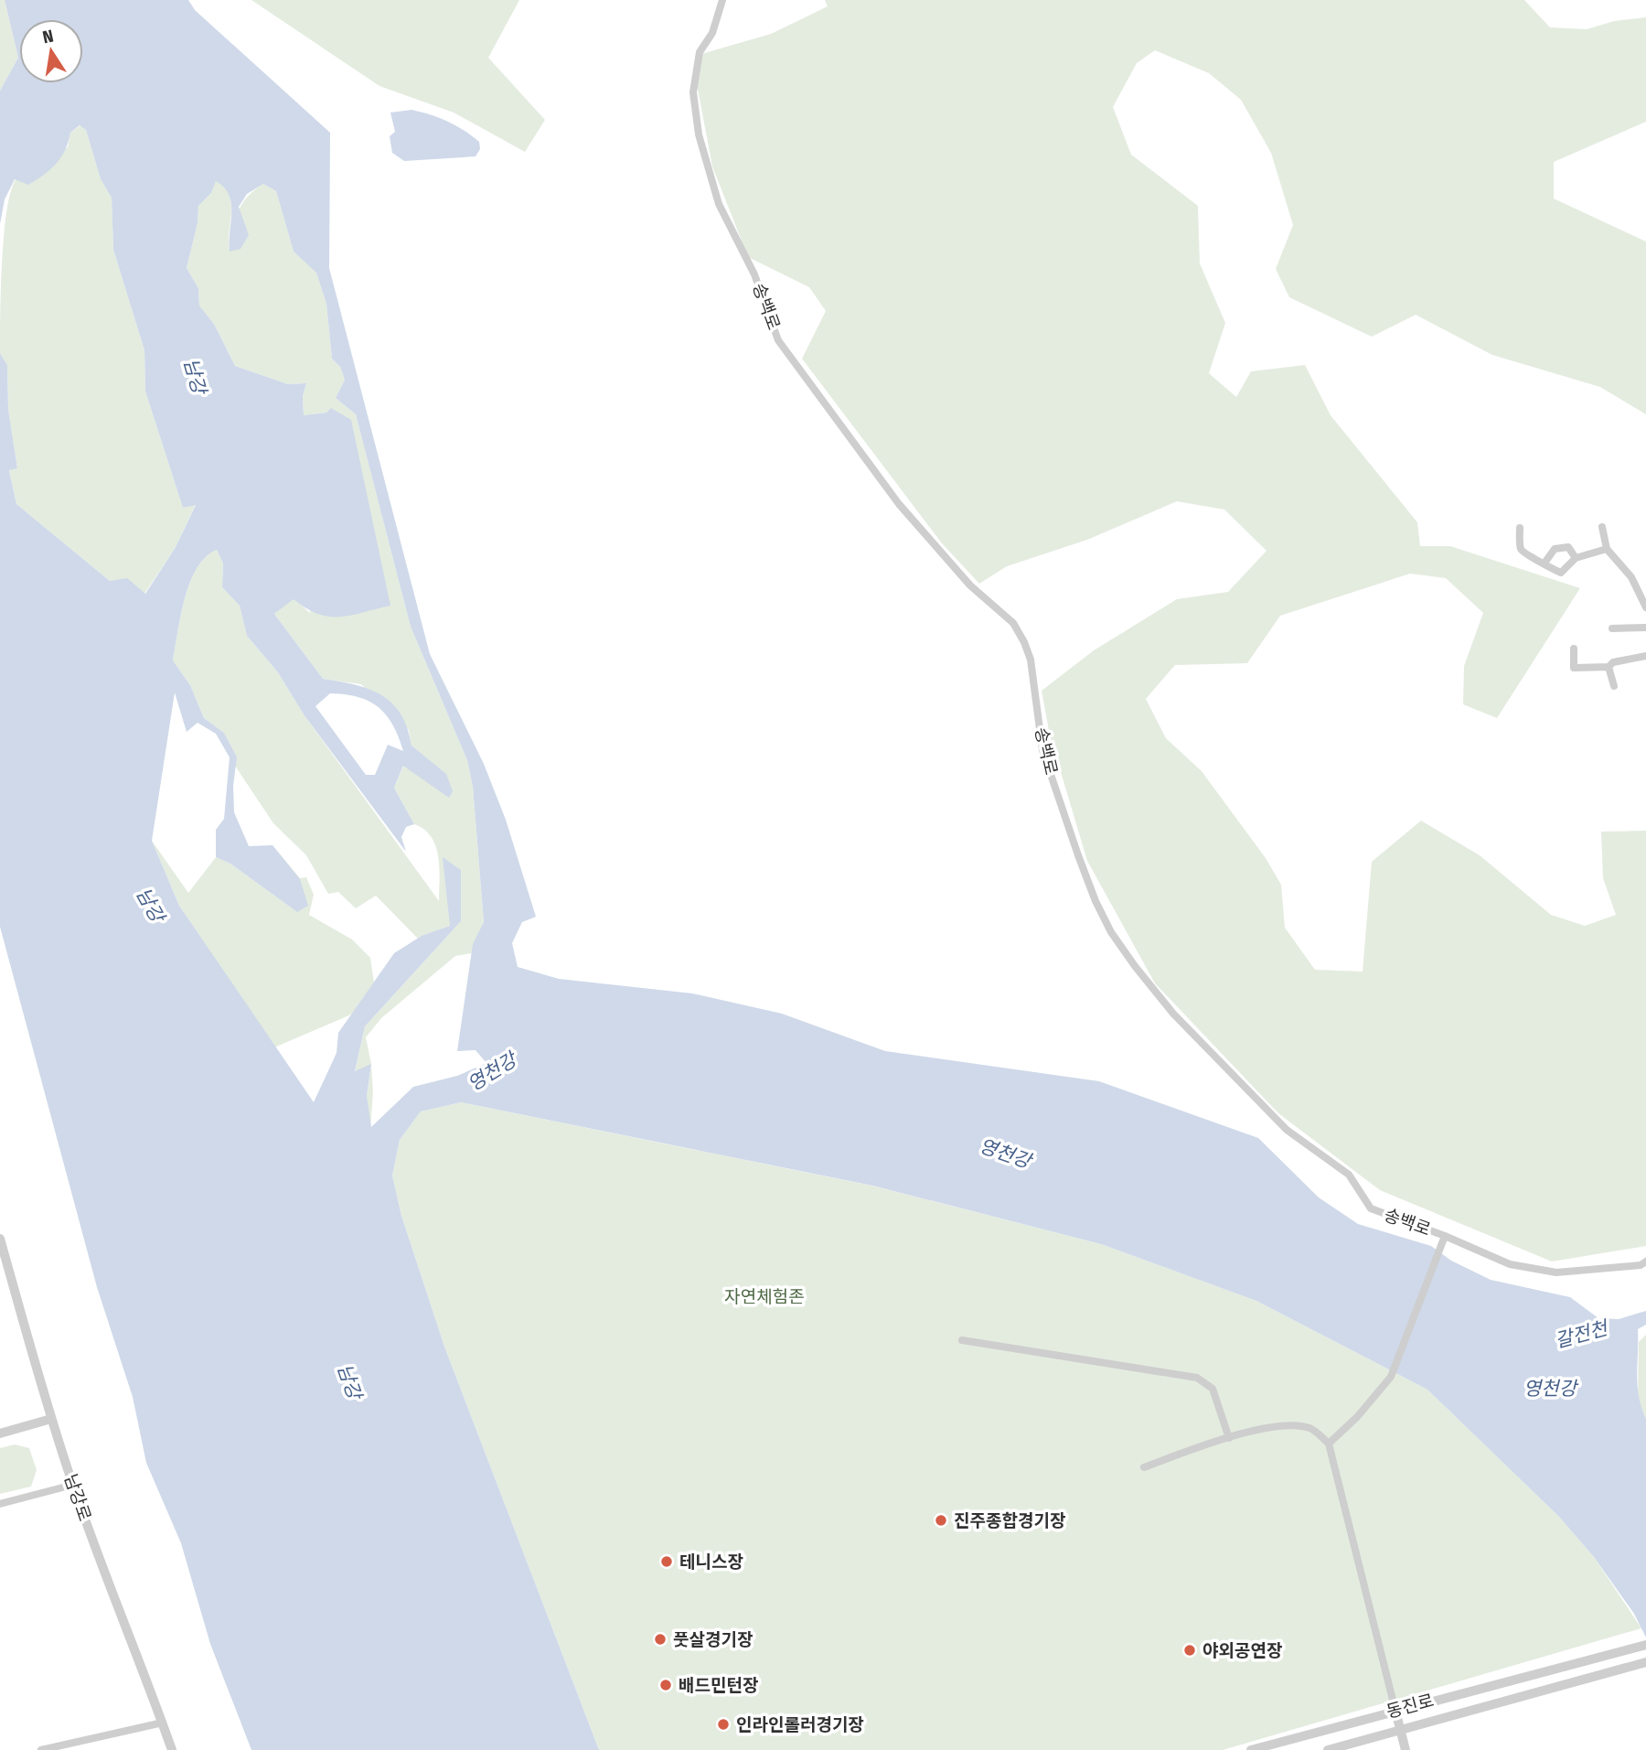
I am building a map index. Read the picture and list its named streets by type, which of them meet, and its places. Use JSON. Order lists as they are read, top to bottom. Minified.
{"streets":{"street":["송백로","남강로","동진로"]},"water":["남강","영천강","갈전천"],"parks":["자연체험존"],"places":["진주종합경기장","테니스장","풋살경기장","야외공연장","배드민턴장","인라인롤러경기장"],"north":"top"}
